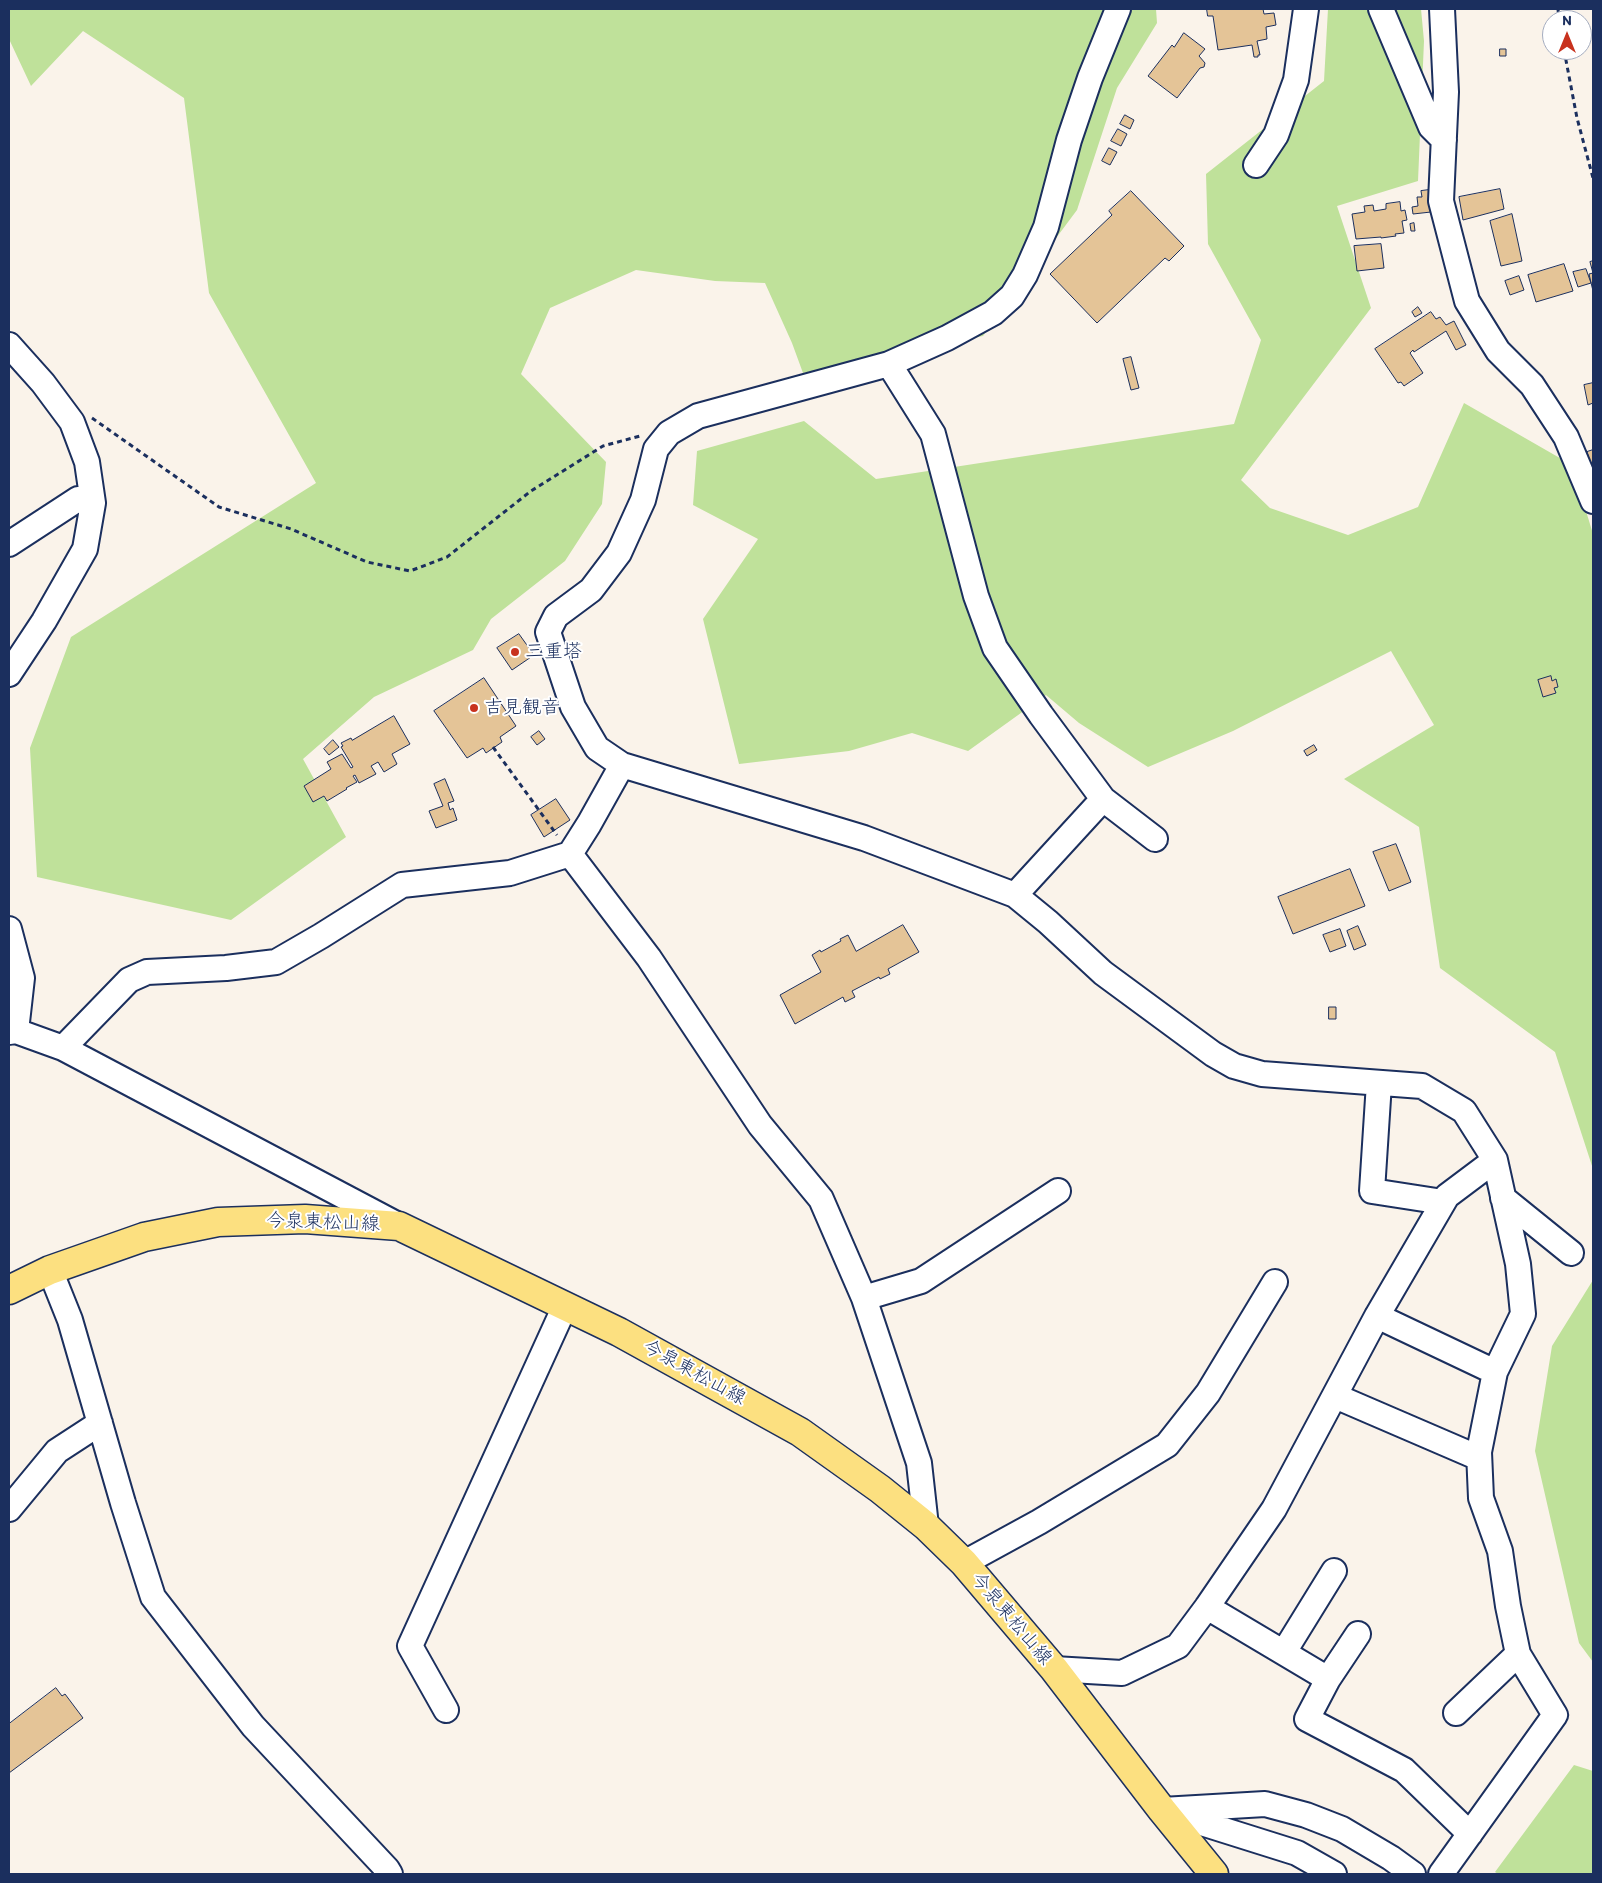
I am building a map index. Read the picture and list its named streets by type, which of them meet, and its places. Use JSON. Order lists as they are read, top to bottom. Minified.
{"streets":{"main road":["今泉東松山線"]},"places":["三重塔","吉見観音"],"north":"top"}
